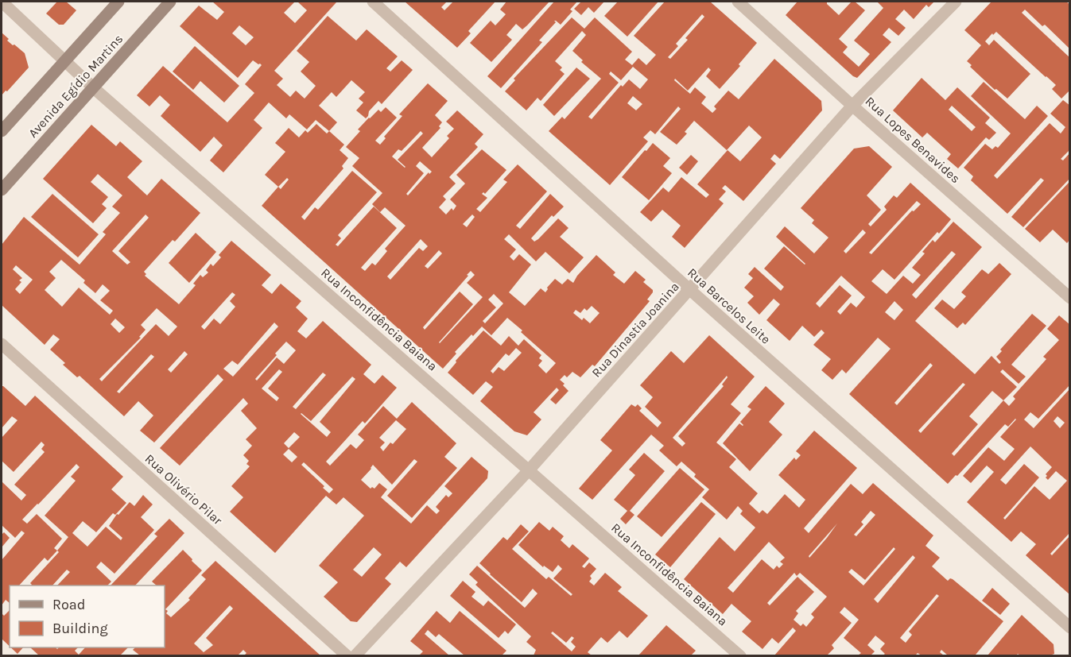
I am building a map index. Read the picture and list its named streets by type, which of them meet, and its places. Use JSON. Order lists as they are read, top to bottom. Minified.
{"streets":{"main road":["Avenida Egídio Martins"],"street":["Rua Lopes Benavides","Rua Barcelos Leite","Rua Inconfidência Baiana","Rua Dinastia Joanina","Rua Olivério Pilar"]},"crossings":[["Avenida Egídio Martins","Rua Inconfidência Baiana"],["Rua Lopes Benavides","Rua Dinastia Joanina"],["Rua Barcelos Leite","Rua Dinastia Joanina"],["Rua Inconfidência Baiana","Rua Dinastia Joanina"]],"legend":["Road","Building"]}
